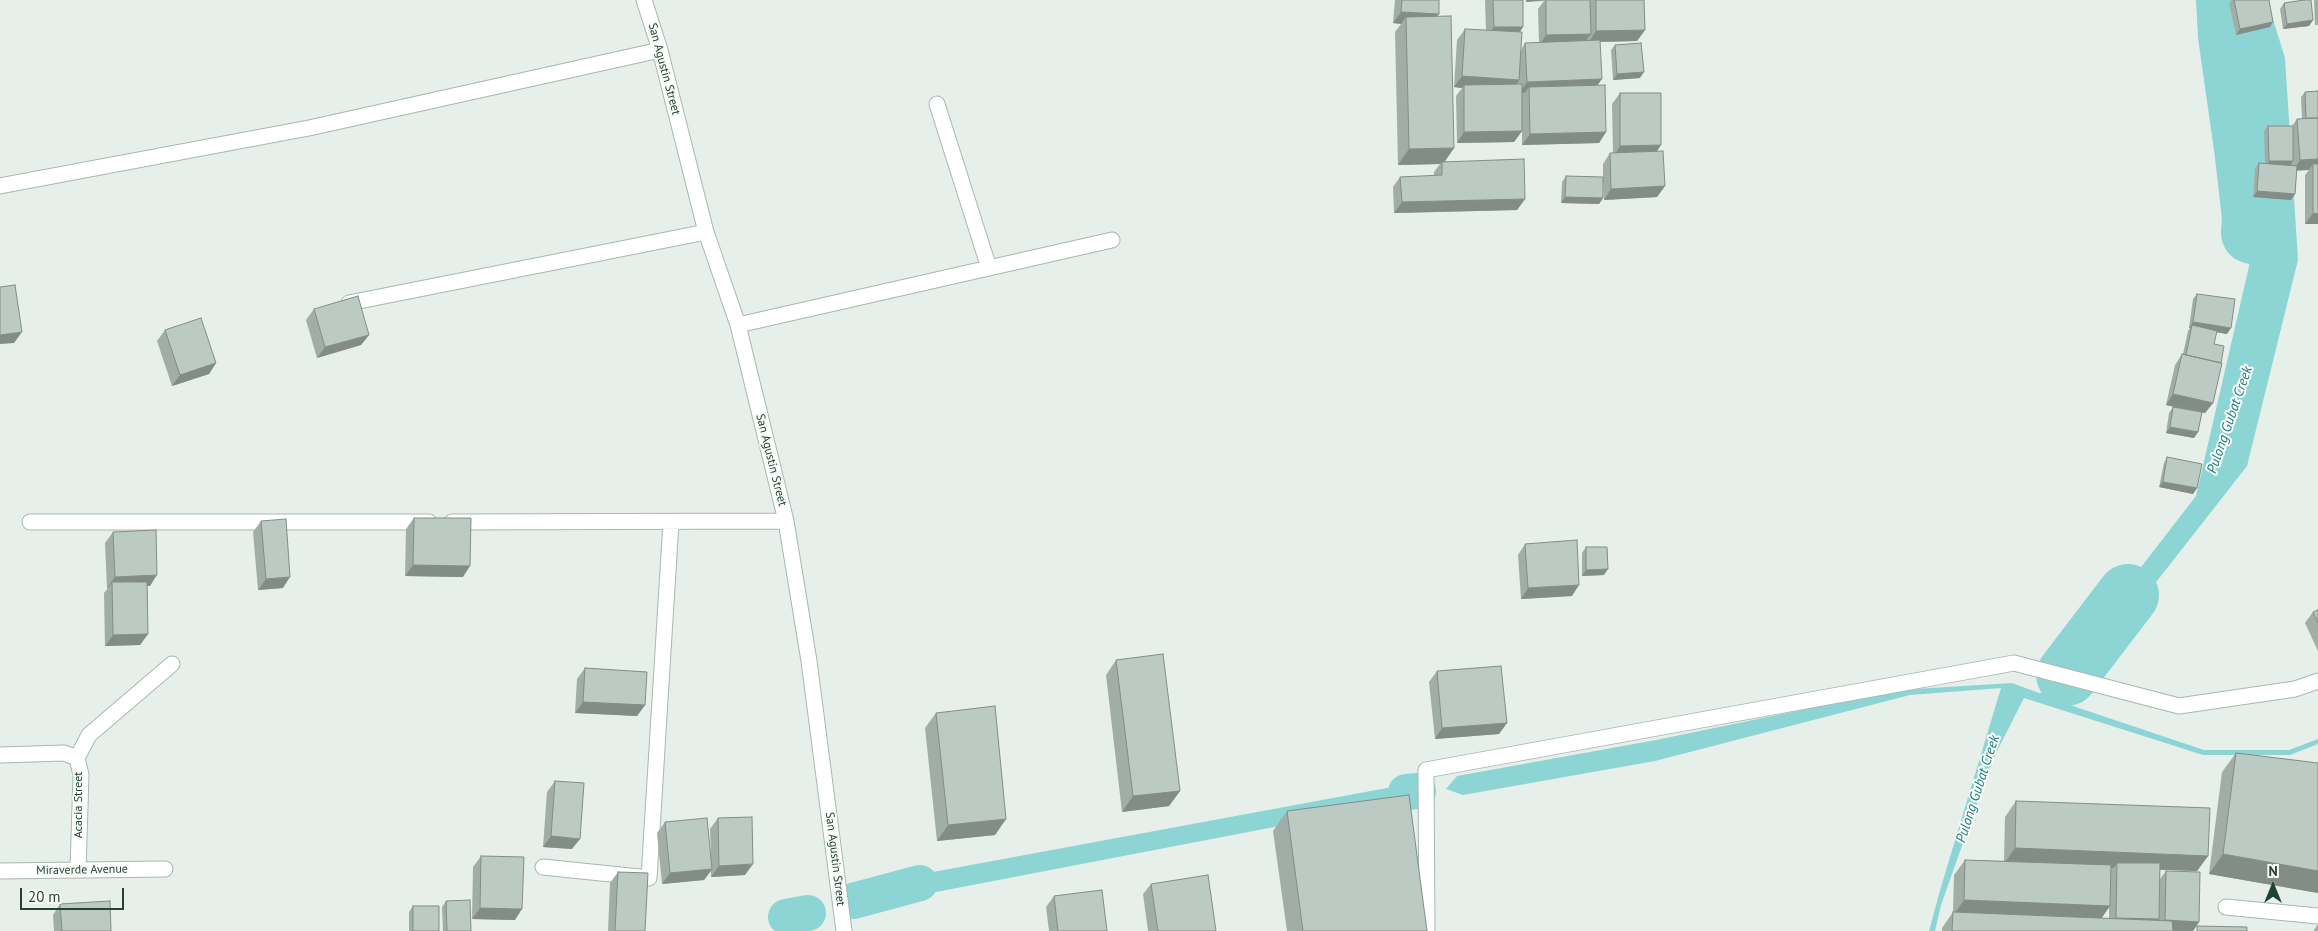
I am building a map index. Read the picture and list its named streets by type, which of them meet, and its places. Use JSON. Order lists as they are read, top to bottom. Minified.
{"streets":{"street":["San Agustin Street","Acacia Street","Miraverde Avenue"]},"crossings":[["Acacia Street","Miraverde Avenue"]],"water":["Pulong Gubat Creek"],"scale_bar":"20 m","north":"top"}
